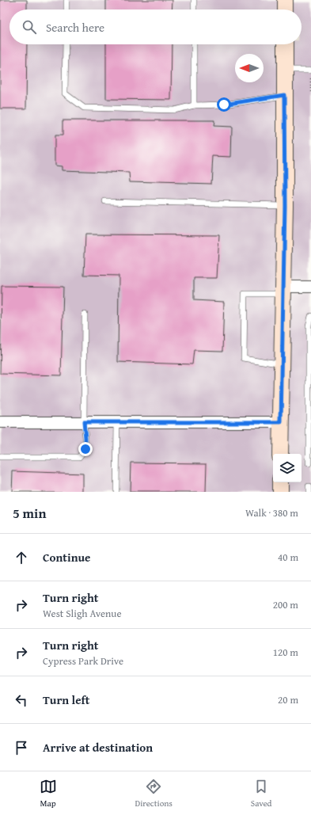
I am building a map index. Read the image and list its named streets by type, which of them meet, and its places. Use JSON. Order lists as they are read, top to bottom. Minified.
{"north":"left","page":{"search":"Search here","heading":["5 min","Walk · 380 m"],"list":[["Continue","40 m"],["Turn right","West Sligh Avenue","200 m"],["Turn right","Cypress Park Drive","120 m"],["Turn left","20 m"],"Arrive at destination"],"nav":["Map","Directions","Saved"]}}
